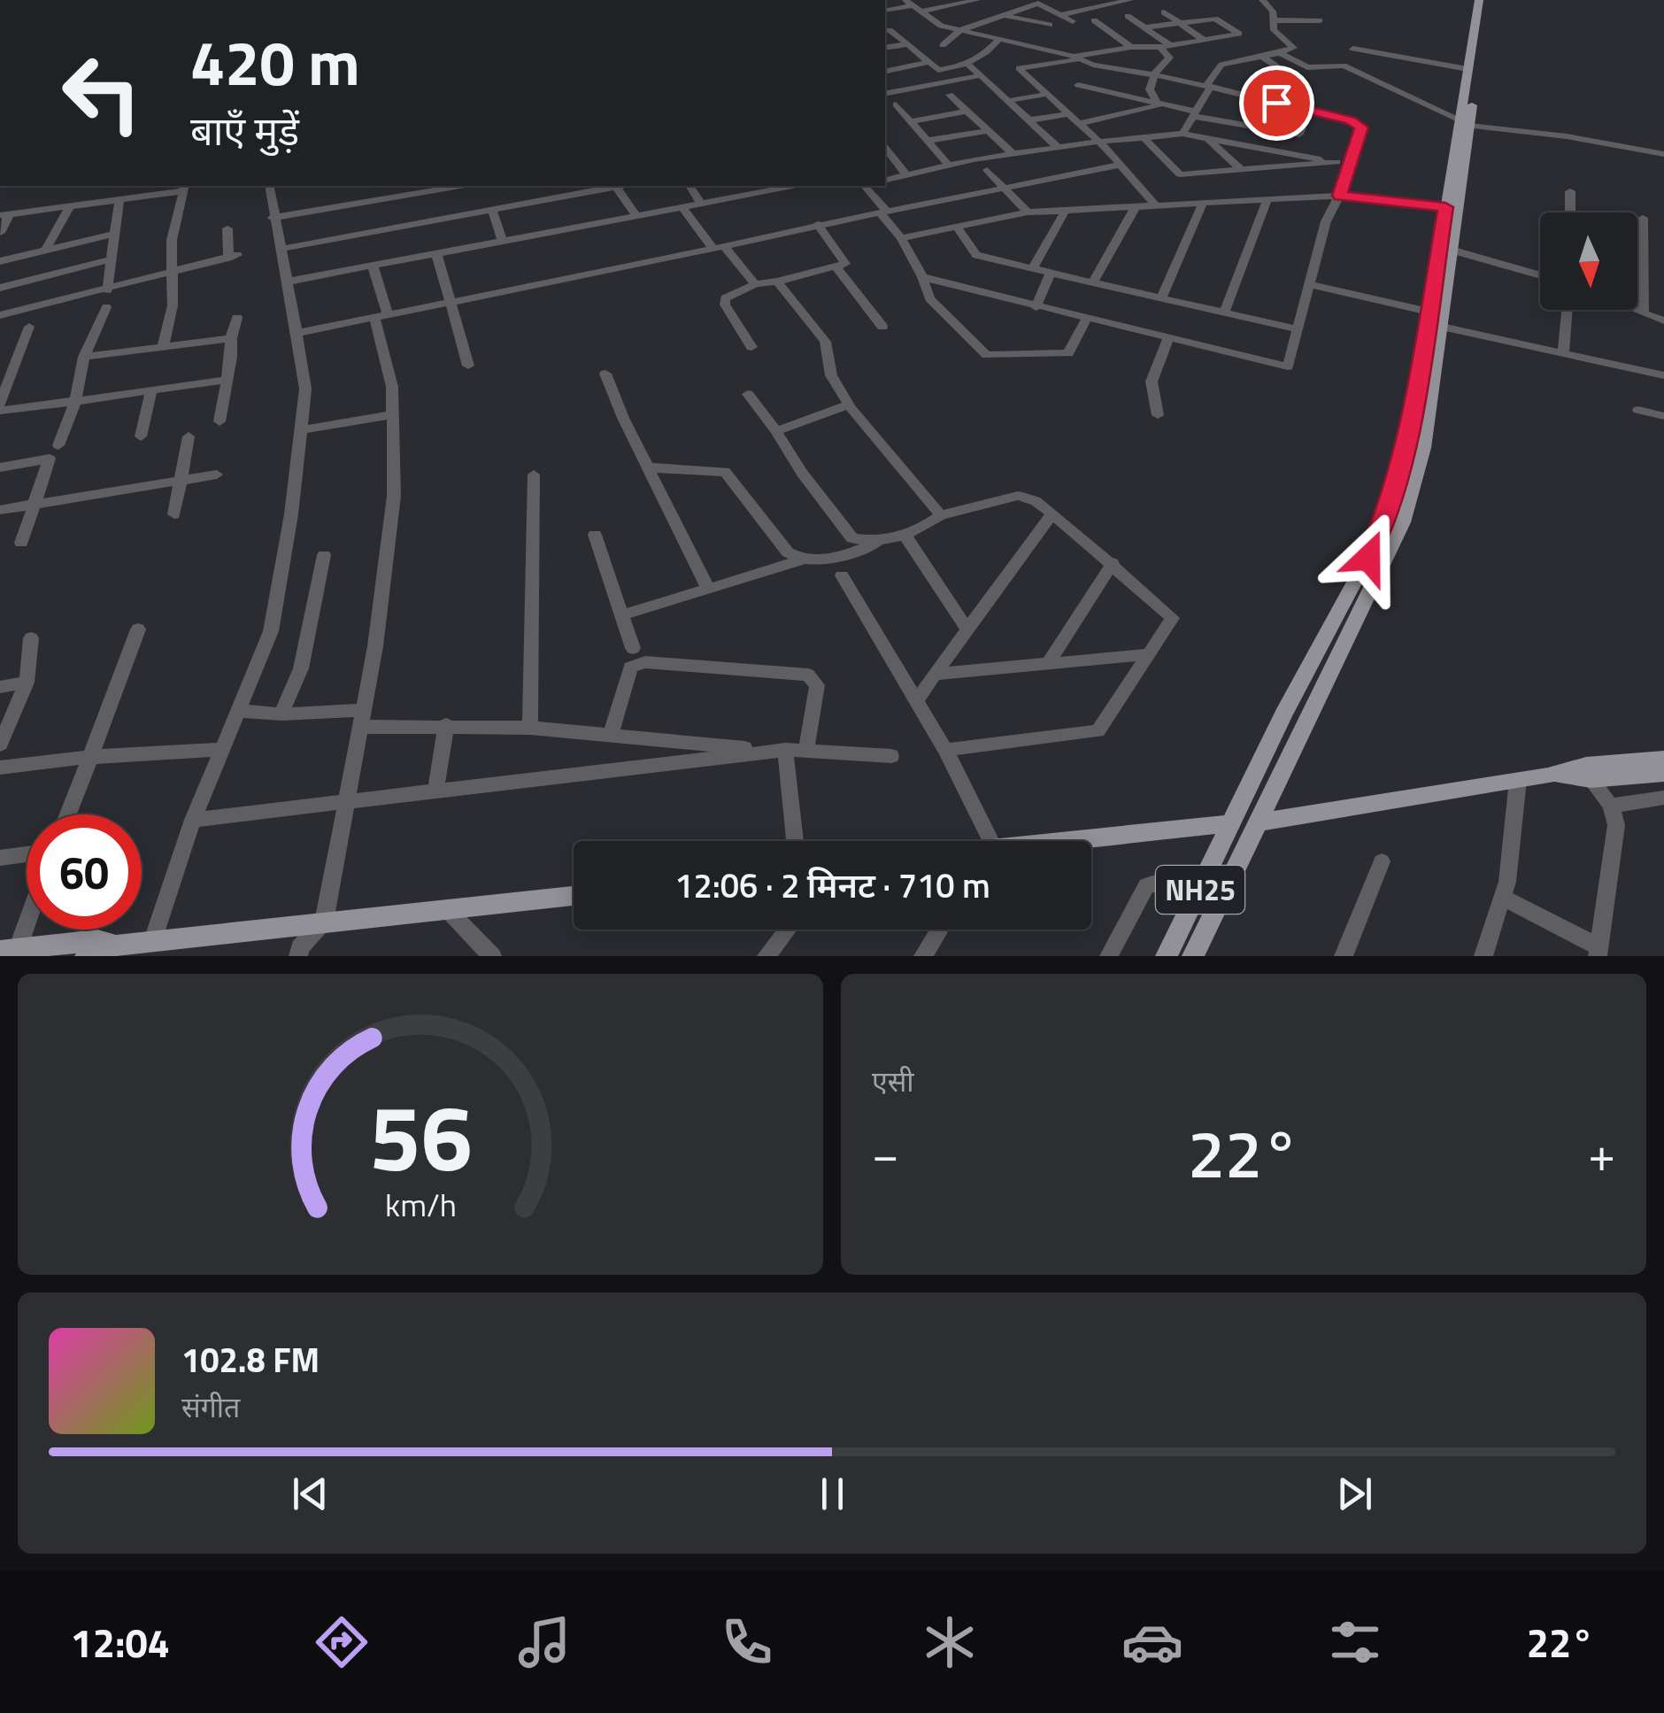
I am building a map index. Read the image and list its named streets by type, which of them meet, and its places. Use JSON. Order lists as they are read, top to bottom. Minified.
{"streets":{"main road":["NH25"]},"north":"bottom","page":{"turn":["420 m","बाएँ मुड़ें"],"limit":"60","trip":"12:06 · 2 मिनट · 710 m","tile":"एसी","heat":["−","22°","+"],"song":["102.8 FM","संगीत"],"tabs":["12:04","22°"],"gauge":["56","km/h"]}}
